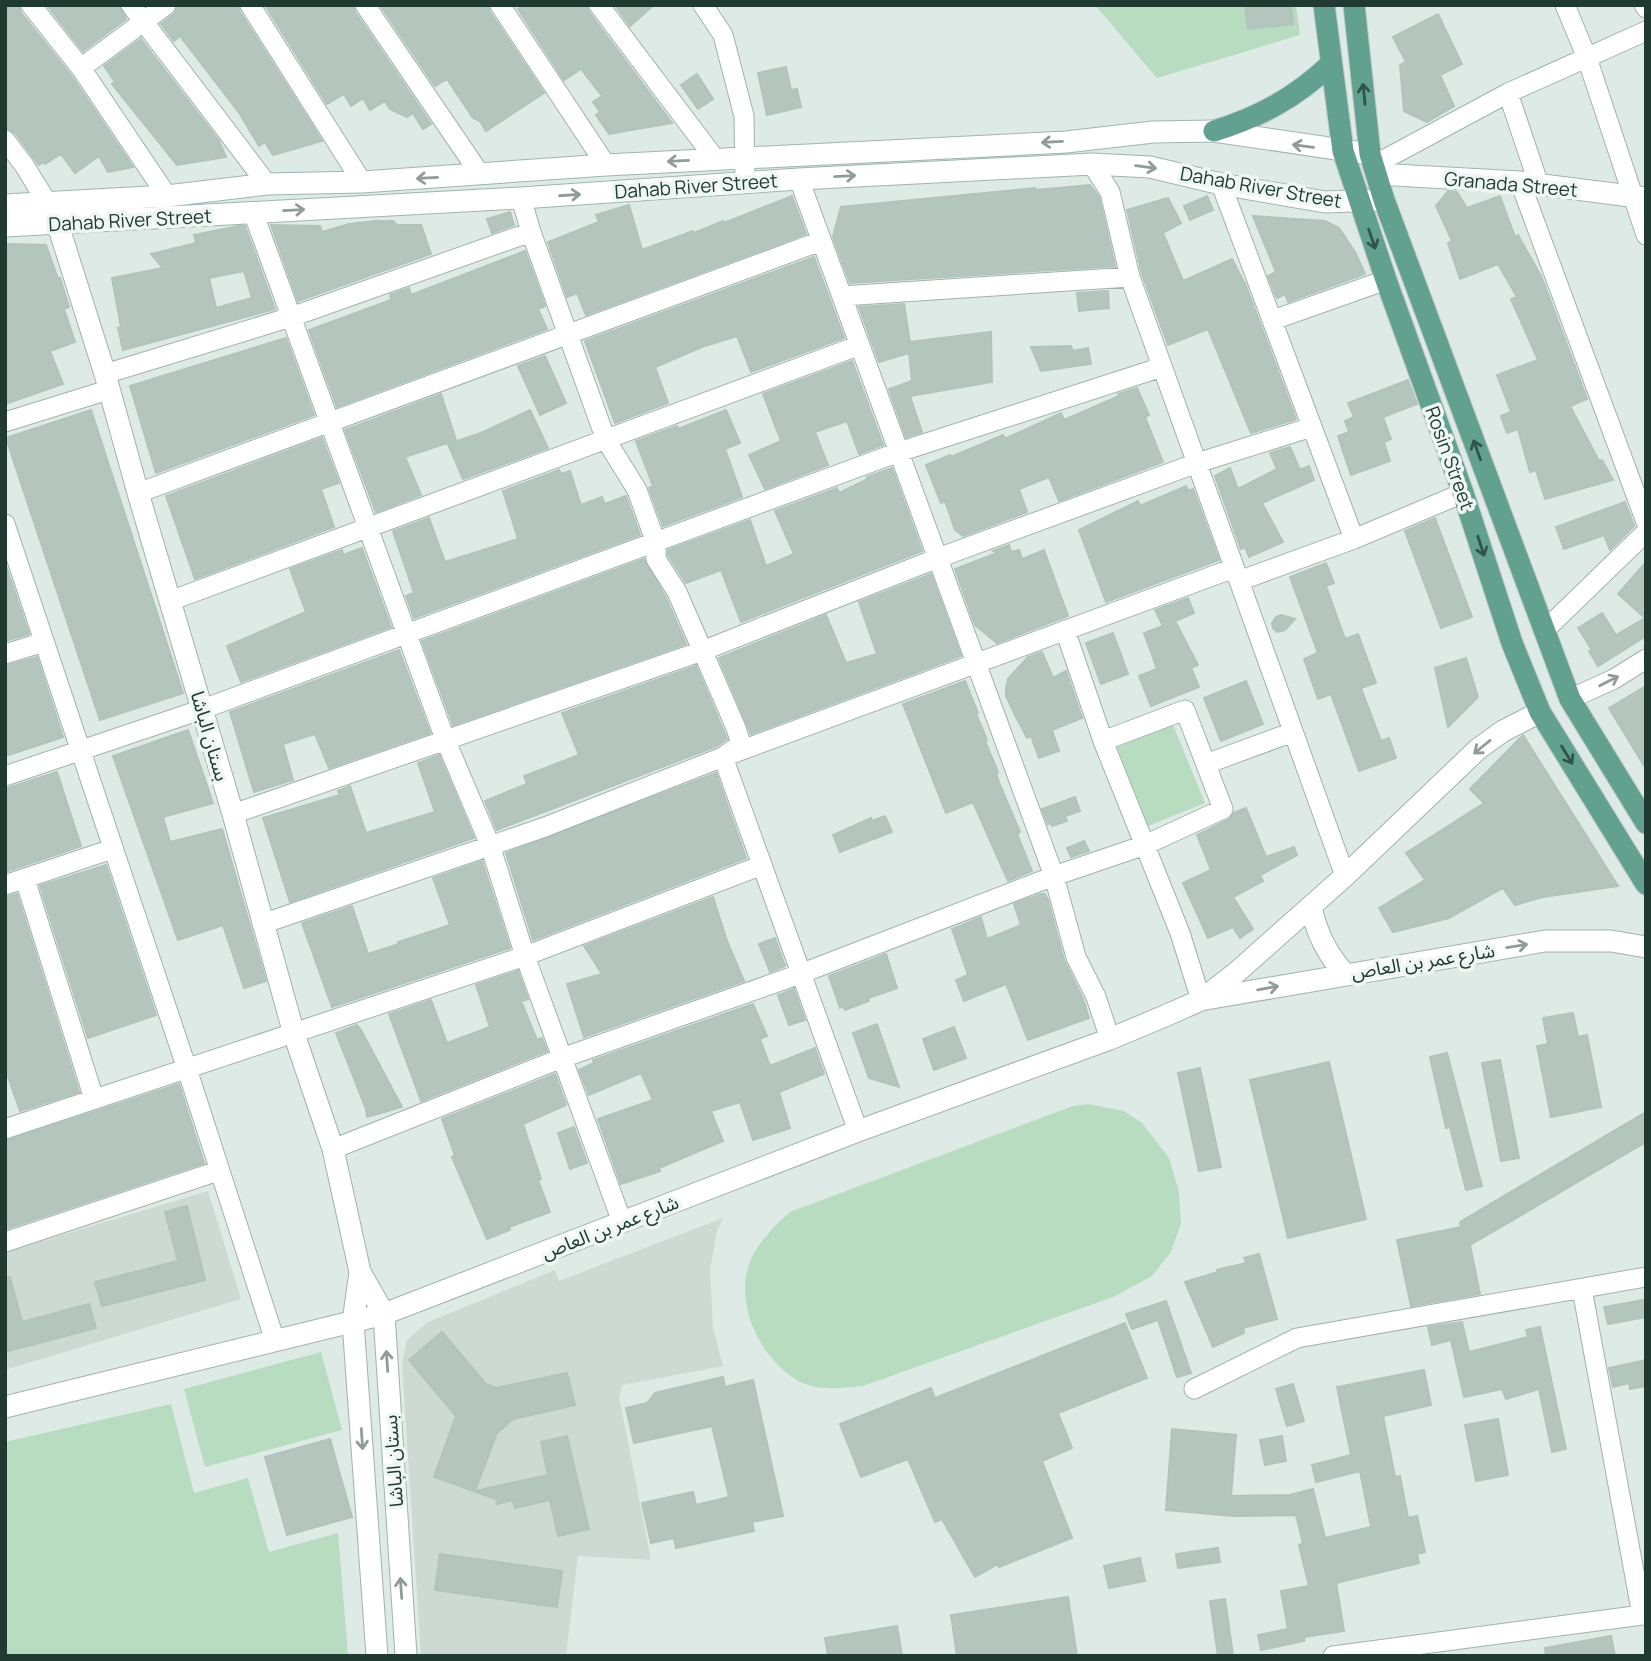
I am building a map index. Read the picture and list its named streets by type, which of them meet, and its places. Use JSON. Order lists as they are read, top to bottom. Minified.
{"streets":{"main road":["Rosin Street"],"street":["Granada Street","Dahab River Street","بستان الباشا","شارع عمر بن العاص"]},"crossings":[["Granada Street","Dahab River Street"],["Granada Street","Rosin Street"],["Dahab River Street","Rosin Street"],["Dahab River Street","بستان الباشا"],["Rosin Street","شارع عمر بن العاص"],["بستان الباشا","شارع عمر بن العاص"]]}
